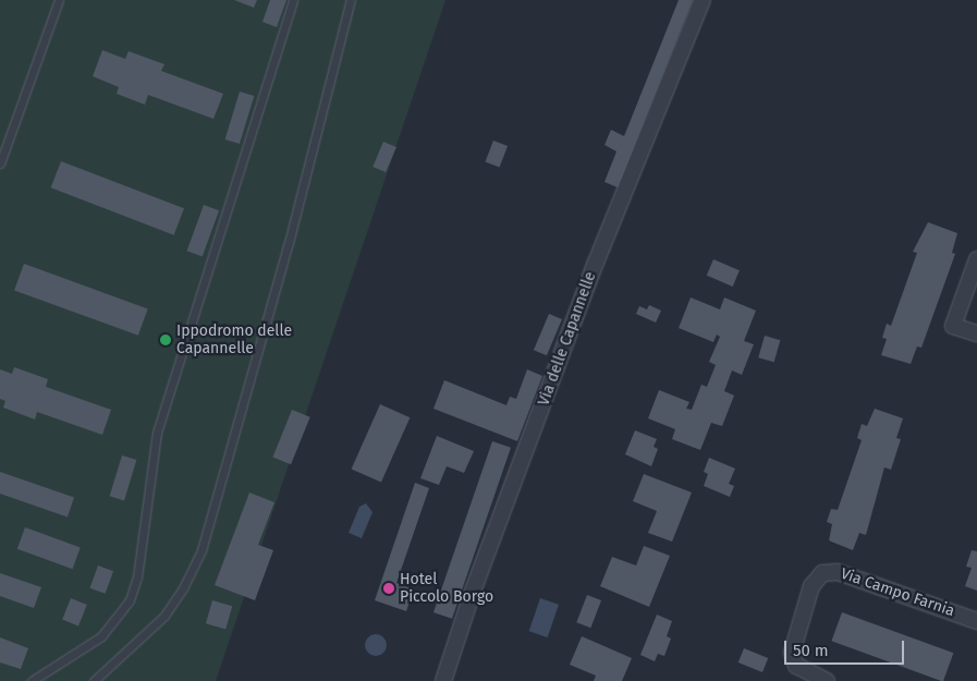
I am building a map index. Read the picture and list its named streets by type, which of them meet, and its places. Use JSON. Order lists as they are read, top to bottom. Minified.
{"streets":{"street":["Via delle Capannelle","Via Campo Farnia"]},"places":["Ippodromo delle Capannelle","Hotel Piccolo Borgo"],"scale_bar":"50 m"}
